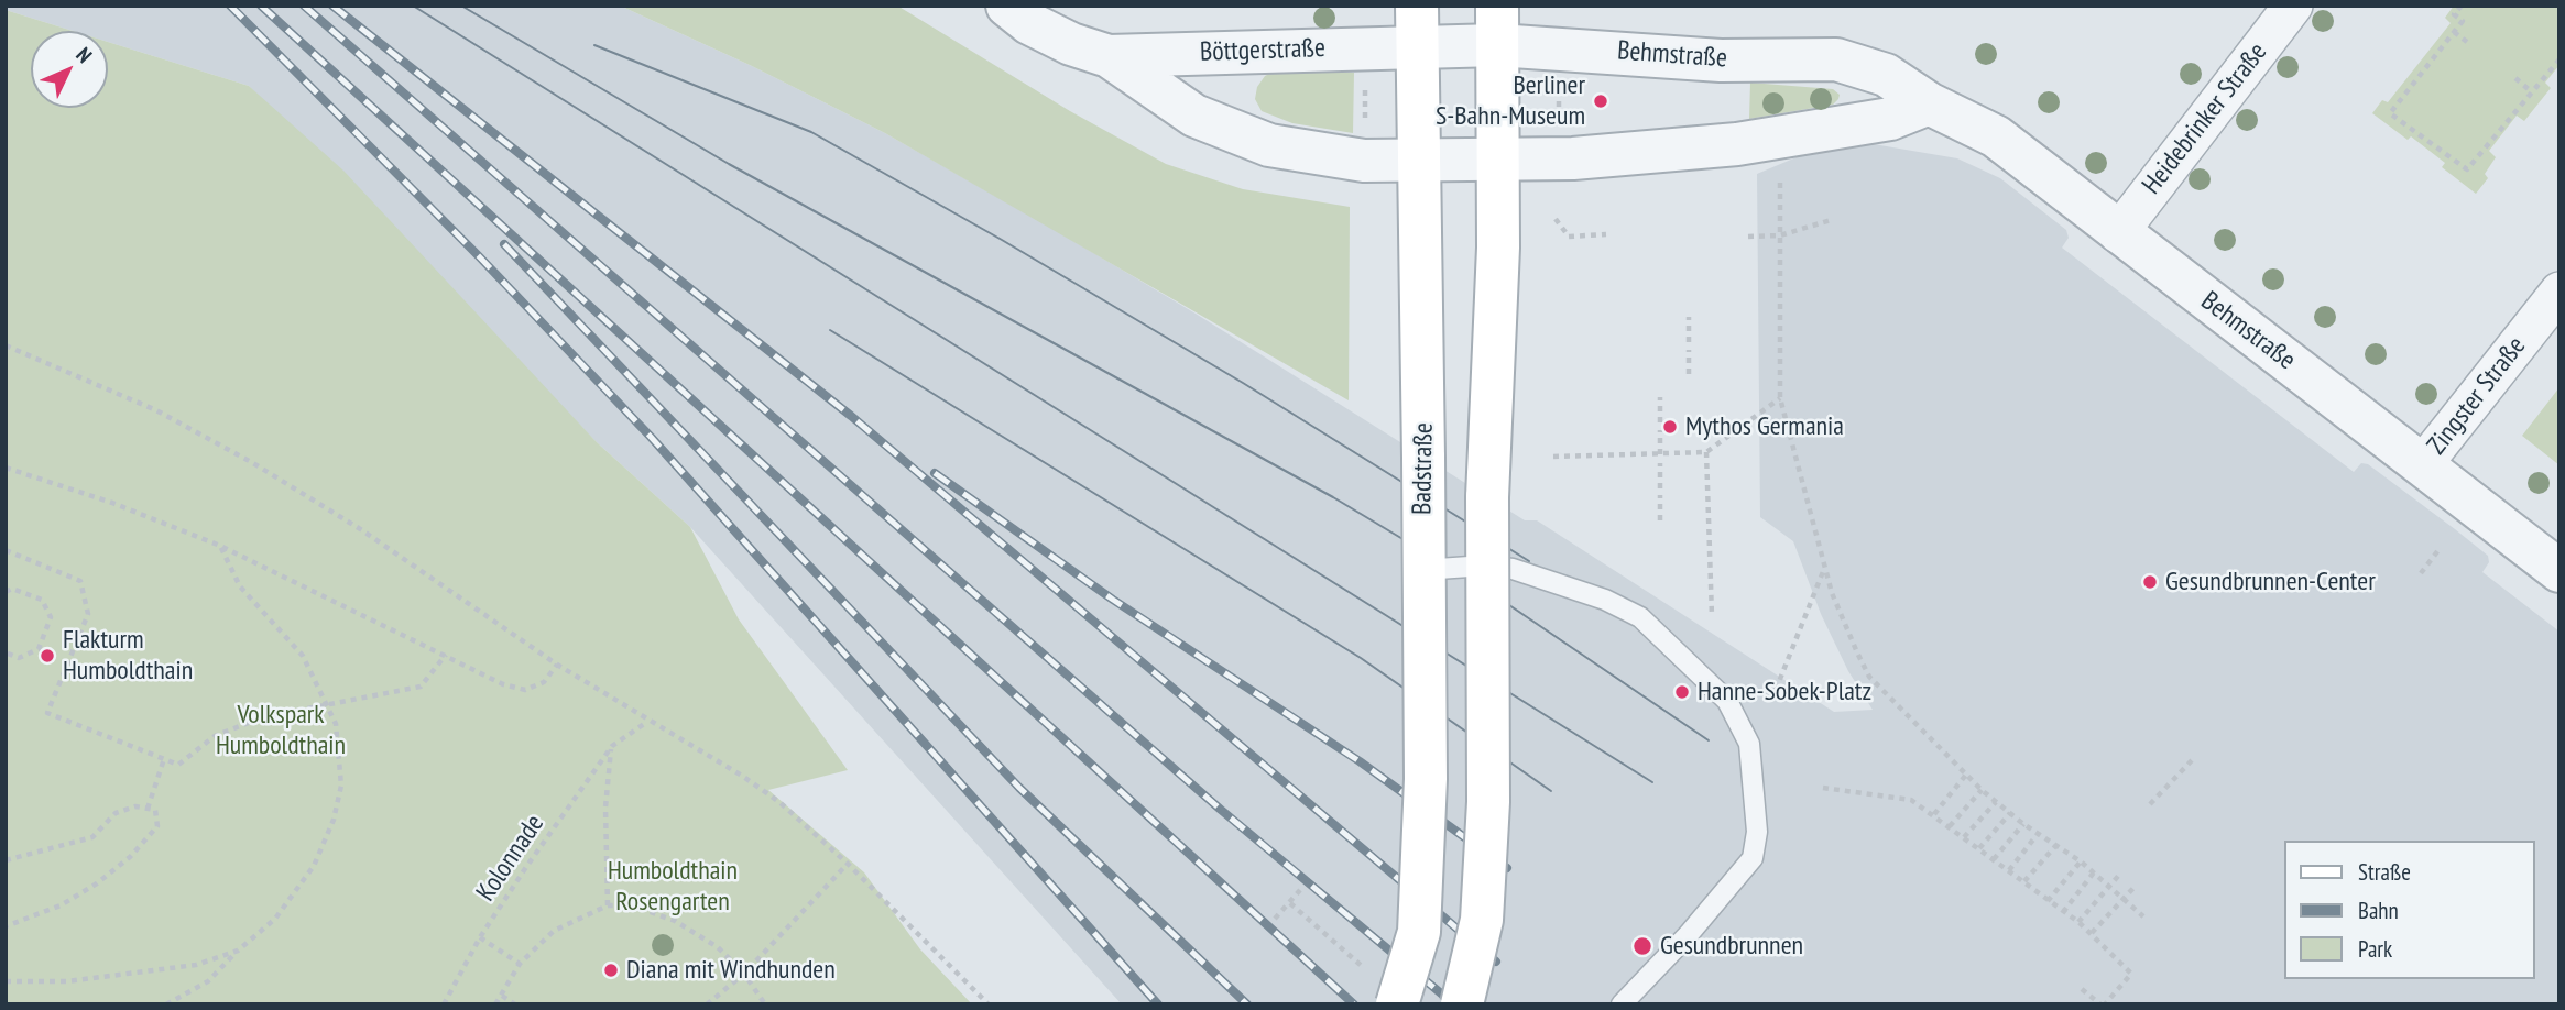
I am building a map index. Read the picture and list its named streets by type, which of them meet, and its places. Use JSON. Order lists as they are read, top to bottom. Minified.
{"streets":{"main road":["Badstraße"],"street":["Böttgerstraße","Behmstraße","Heidebrinker Straße","Zingster Straße"],"path":["Kolonnade"]},"crossings":[["Böttgerstraße","Behmstraße"],["Böttgerstraße","Badstraße"],["Behmstraße","Heidebrinker Straße"],["Behmstraße","Zingster Straße"],["Behmstraße","Badstraße"]],"parks":["Volkspark Humboldthain","Humboldthain Rosengarten"],"places":["Berliner S-Bahn-Museum","Mythos Germania","Gesundbrunnen-Center","Flakturm Humboldthain","Hanne-Sobek-Platz","Gesundbrunnen","Diana mit Windhunden"],"legend":["Straße","Bahn","Park"],"north":"top right"}
